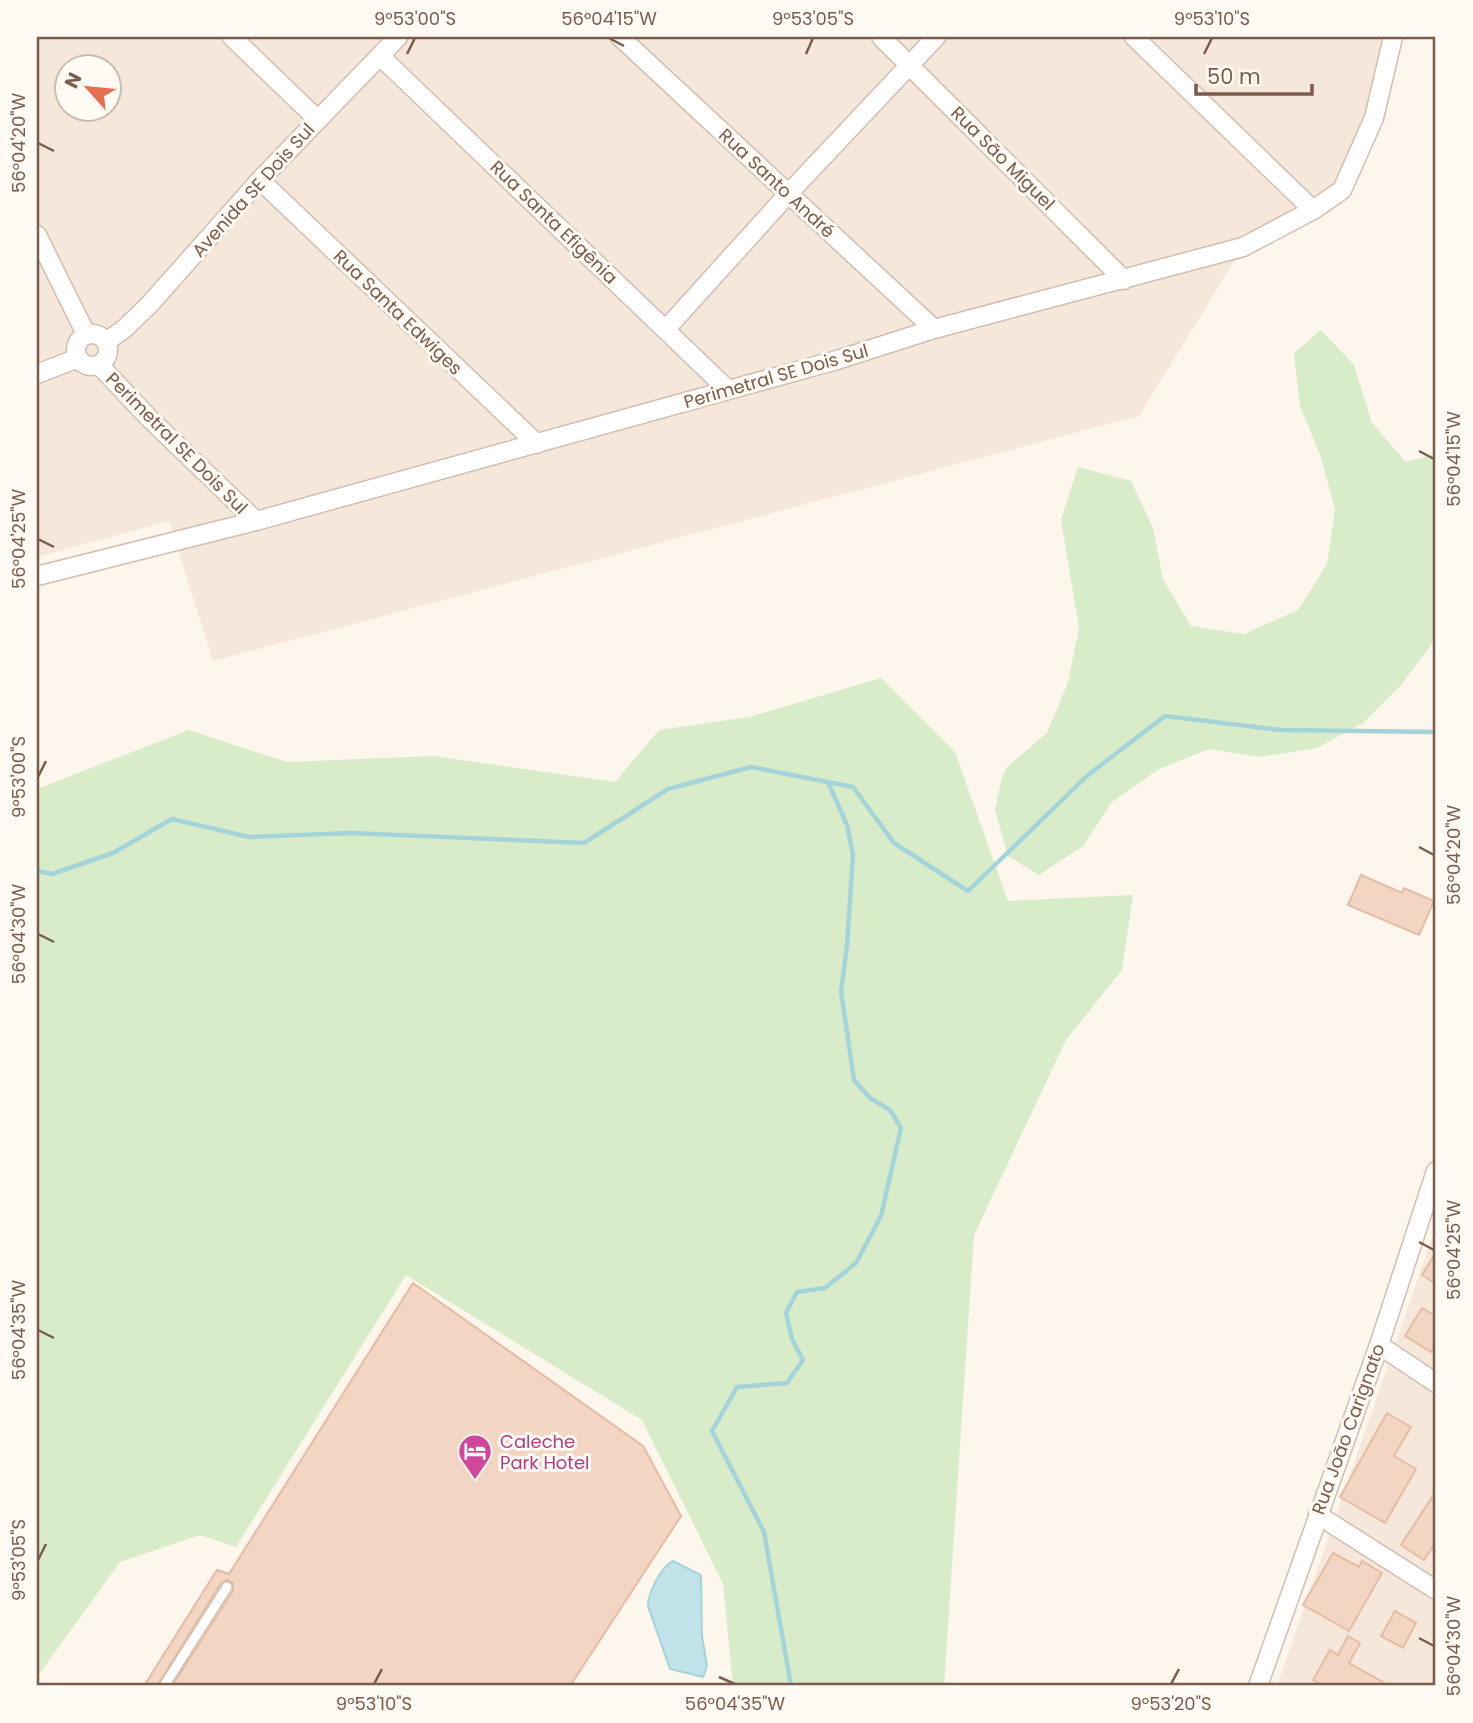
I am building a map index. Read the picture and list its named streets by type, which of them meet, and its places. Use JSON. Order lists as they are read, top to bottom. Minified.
{"streets":{"street":["Rua São Miguel","Rua Santo André","Avenida SE Dois Sul","Rua Santa Efigênia","Rua Santa Edwiges","Perimetral SE Dois Sul","Rua João Carignato"]},"crossings":[["Rua São Miguel","Perimetral SE Dois Sul"],["Rua Santo André","Perimetral SE Dois Sul"],["Avenida SE Dois Sul","Rua Santa Efigênia"],["Avenida SE Dois Sul","Rua Santa Edwiges"],["Avenida SE Dois Sul","Perimetral SE Dois Sul"],["Rua Santa Efigênia","Perimetral SE Dois Sul"],["Rua Santa Edwiges","Perimetral SE Dois Sul"]],"places":{"hotel":["Caleche Park Hotel"]},"scale_bar":"50 m","north":"top left","coordinates":["9°53'00\"S","56°04'15\"W","9°53'05\"S","9°53'10\"S","56°04'20\"W","56°04'25\"W","56°04'30\"W","56°04'35\"W","9°53'20\"S"]}
